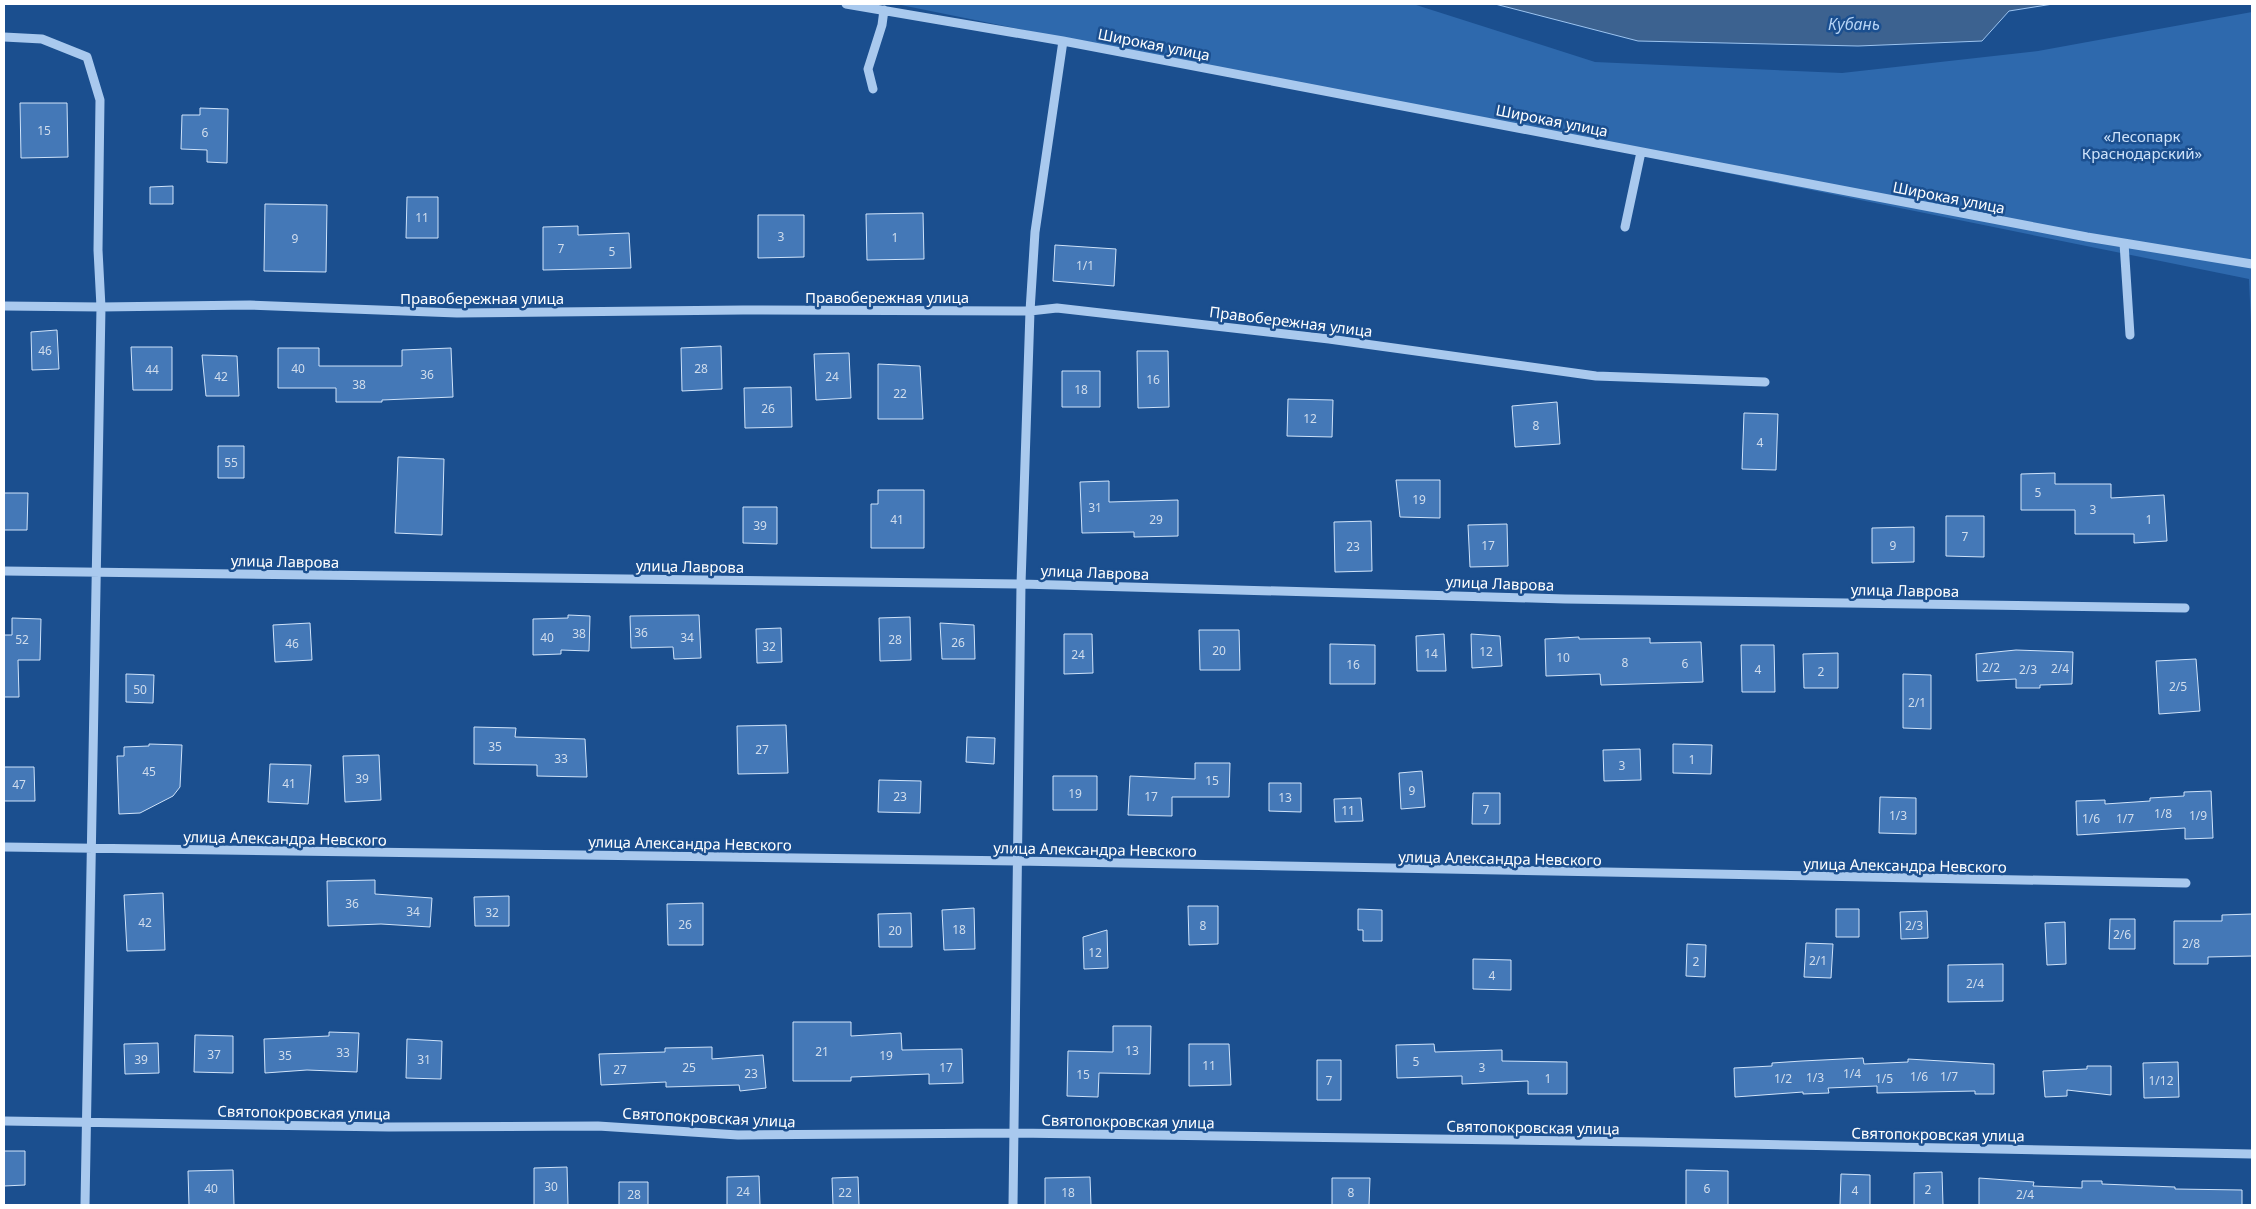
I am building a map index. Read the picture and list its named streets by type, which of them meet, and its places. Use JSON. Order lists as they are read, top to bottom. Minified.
{"streets":{"street":["Широкая улица","Правобережная улица","улица Лаврова","улица Александра Невского","Святопокровская улица"]},"water":["Кубань"],"parks":["«Лесопарк Краснодарский»"],"house_numbers":["15","6","11","3","1","9","7","5","1/1","46","40","28","44","36","42","24","16","38","18","22","26","12","8","4","55","5","19","31","3","41","29","1","39","7","17","9","23","36","38","40","34","52","28","26","46","32","20","12","14","24","10","8","6","16","2/2","2/4","4","2/3","2","2/5","50","2/1","35","27","33","1","3","45","39","15","41","47","9","19","23","17","13","7","11","1/8","1/3","1/9","1/6","1/7","36","34","32","42","26","8","2/3","18","20","2/6","2/8","12","2/1","2","4","2/4","13","21","33","37","35","19","39","31","5","11","25","17","3","27","23","1/4","15","1/6","1/7","1/3","1","1/2","1/5","7","1/12","30","40","6","2","4","24","22","18","8","28","2/4"]}
